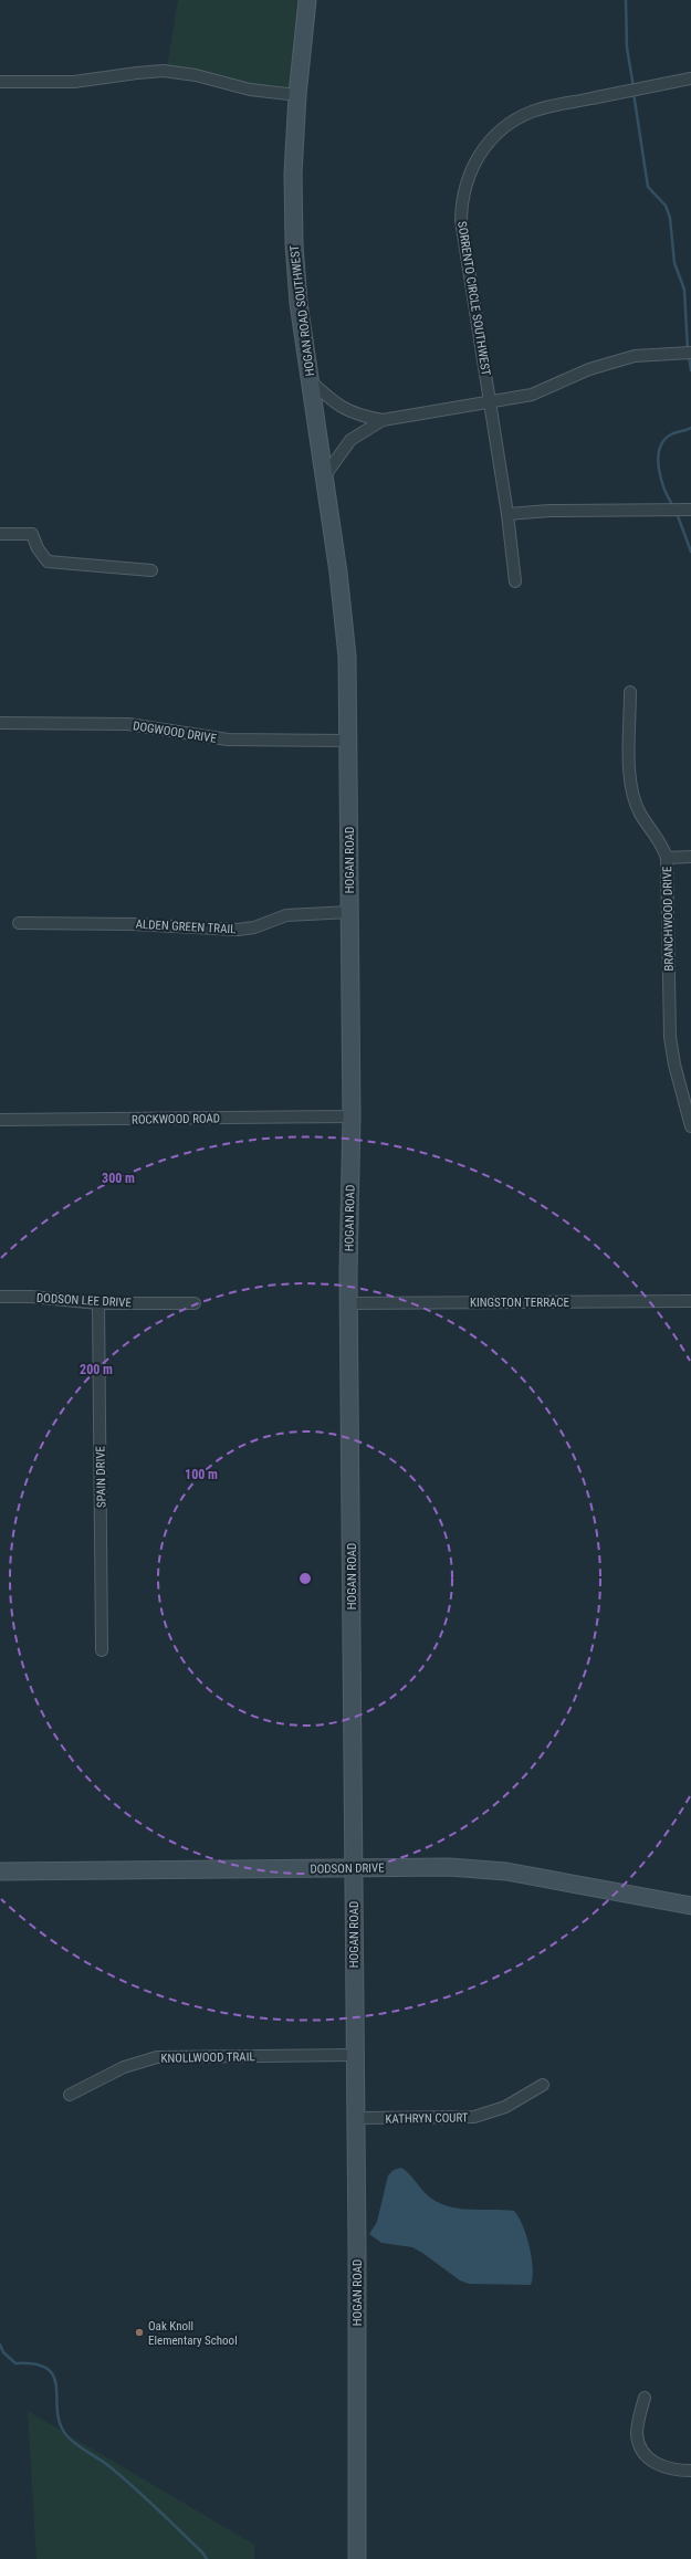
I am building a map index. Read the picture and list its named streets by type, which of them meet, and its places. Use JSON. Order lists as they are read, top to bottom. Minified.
{"streets":{"street":["SORRENTO CIRCLE SOUTHWEST","HOGAN ROAD SOUTHWEST","DOGWOOD DRIVE","HOGAN ROAD","BRANCHWOOD DRIVE","ALDEN GREEN TRAIL","ROCKWOOD ROAD","DODSON LEE DRIVE","KINGSTON TERRACE","SPAIN DRIVE","DODSON DRIVE","KNOLLWOOD TRAIL","KATHRYN COURT"]},"crossings":[["HOGAN ROAD SOUTHWEST","HOGAN ROAD"],["DOGWOOD DRIVE","HOGAN ROAD"],["HOGAN ROAD","ALDEN GREEN TRAIL"],["HOGAN ROAD","ROCKWOOD ROAD"],["HOGAN ROAD","KINGSTON TERRACE"],["HOGAN ROAD","DODSON DRIVE"],["HOGAN ROAD","KNOLLWOOD TRAIL"],["HOGAN ROAD","KATHRYN COURT"],["DODSON LEE DRIVE","SPAIN DRIVE"]],"places":["Oak Knoll Elementary School"],"rings":["300 m","200 m","100 m"]}
